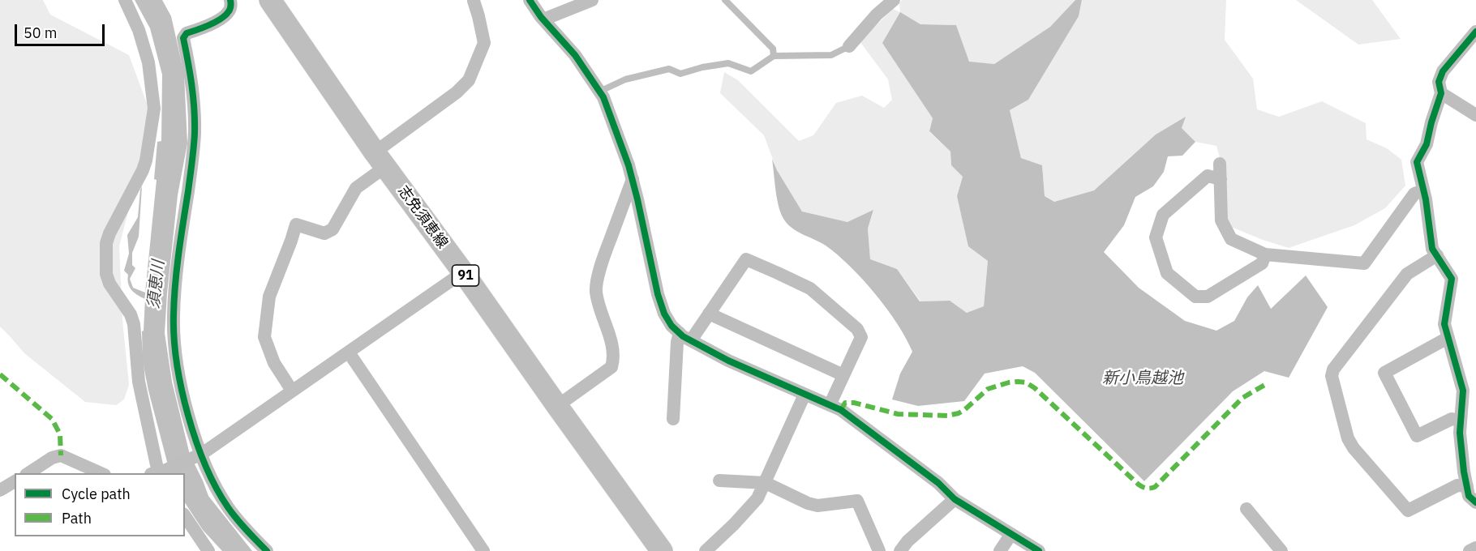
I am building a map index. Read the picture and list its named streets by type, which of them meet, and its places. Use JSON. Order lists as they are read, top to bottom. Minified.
{"streets":{"main road":["志免須恵線","91"]},"water":["須恵川","新小鳥越池"],"legend":["Cycle path","Path"],"scale_bar":"50 m"}
